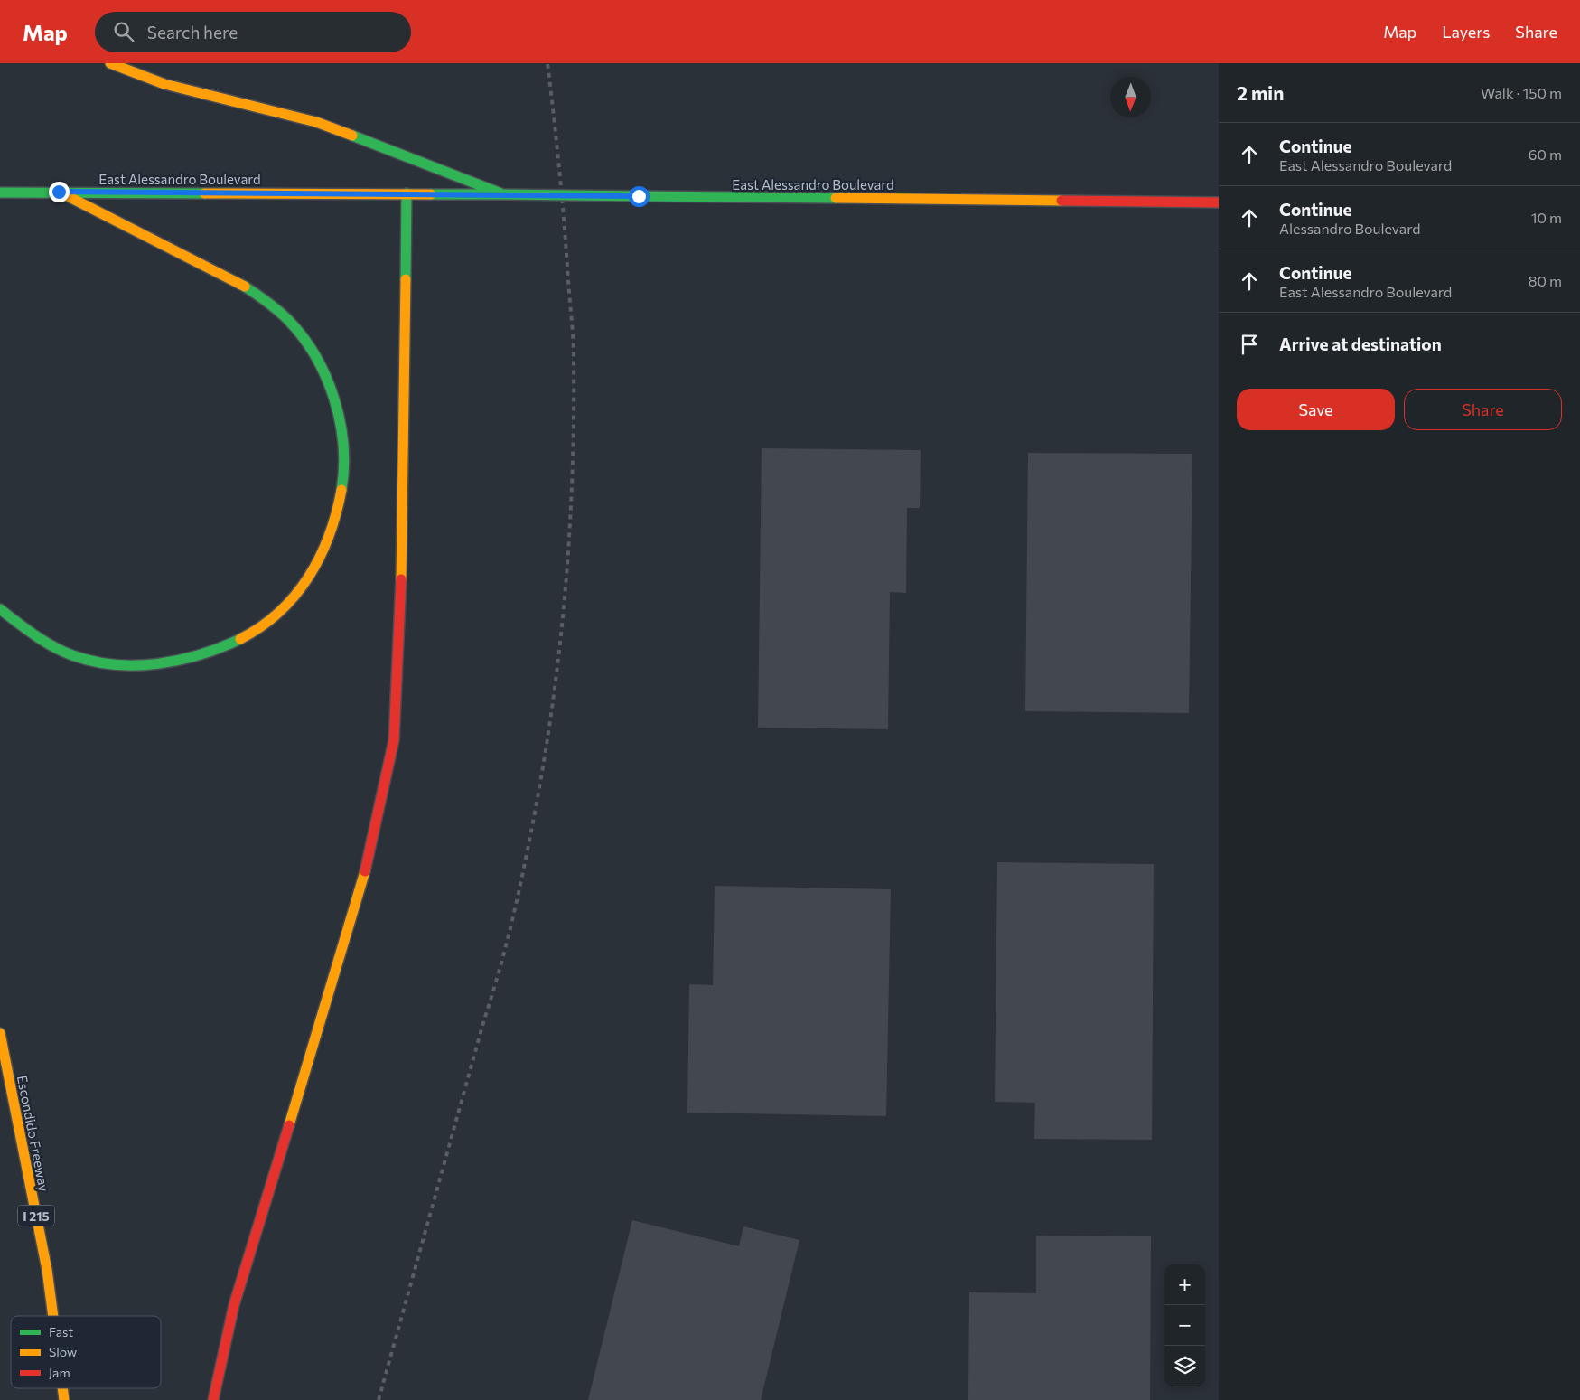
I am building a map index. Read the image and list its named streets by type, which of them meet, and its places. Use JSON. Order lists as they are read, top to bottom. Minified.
{"streets":{"main road":["East Alessandro Boulevard","Escondido Freeway","I 215"]},"legend":["Fast","Slow","Jam"],"north":"bottom","page":{"header":"Map","search":"Search here","nav":["Map","Layers","Share"],"heading":["2 min","Walk · 150 m"],"list":[["Continue","East Alessandro Boulevard","60 m"],["Continue","Alessandro Boulevard","10 m"],["Continue","East Alessandro Boulevard","80 m"],"Arrive at destination"],"buttons":["Save","Share"],"map_buttons":["+","−"]}}
